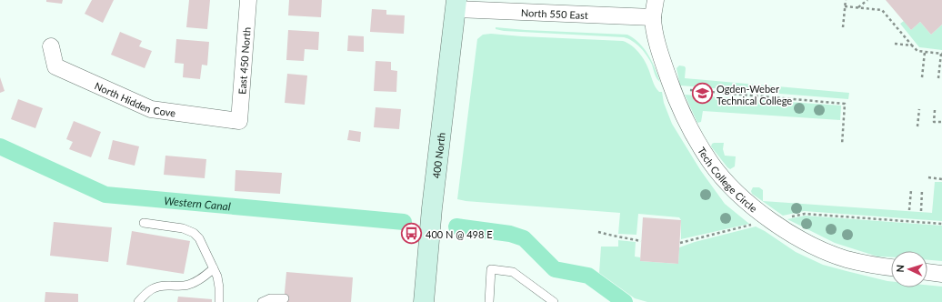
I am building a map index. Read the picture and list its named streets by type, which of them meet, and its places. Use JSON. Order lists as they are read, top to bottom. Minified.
{"streets":{"main road":["400 North"],"street":["North 550 East","East 450 North","North Hidden Cove","Tech College Circle"]},"crossings":[["North 550 East","400 North"],["North 550 East","Tech College Circle"],["East 450 North","North Hidden Cove"]],"water":["Western Canal"],"places":{"school or university":["Ogden-Weber Technical College"],"bus stop":["400 N @ 498 E"]},"north":"left"}
